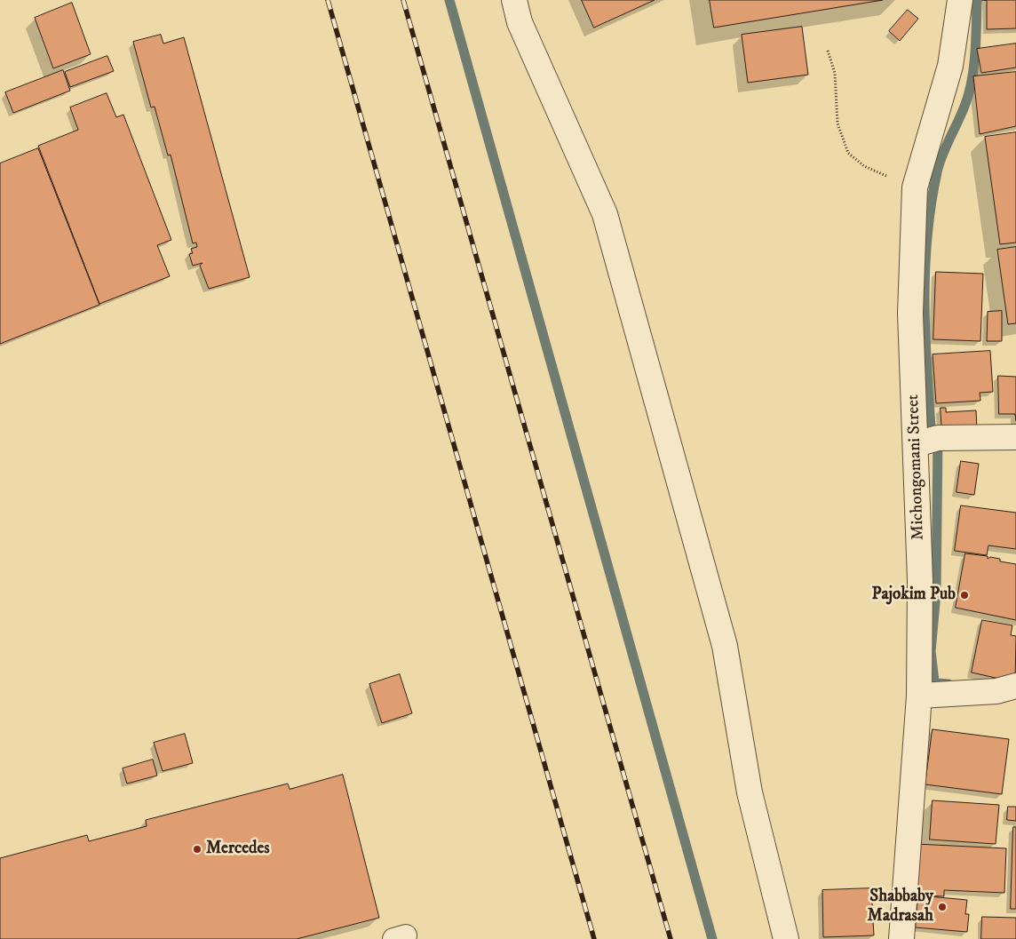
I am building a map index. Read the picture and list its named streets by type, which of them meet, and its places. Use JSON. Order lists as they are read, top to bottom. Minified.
{"streets":{"street":["Michongomani Street"]},"places":["Pajokim Pub","Mercedes","Shabbaby Madrasah"]}
